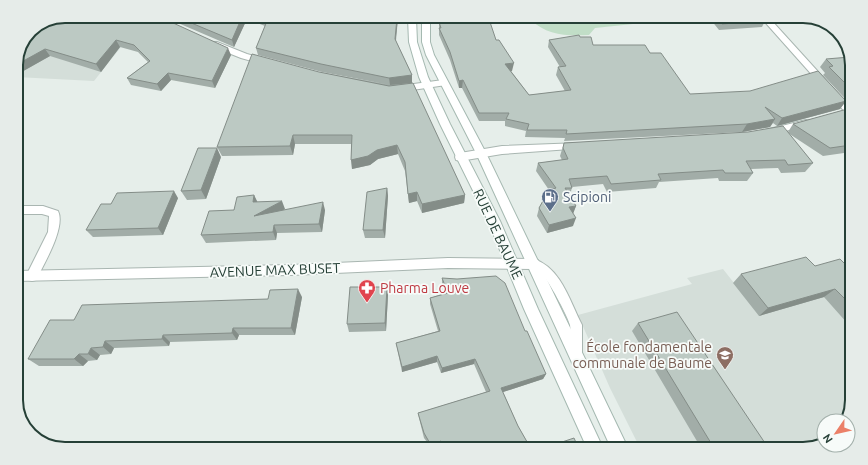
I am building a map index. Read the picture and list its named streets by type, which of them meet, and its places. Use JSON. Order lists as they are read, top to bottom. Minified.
{"streets":{"main road":["RUE DE BAUME","AVENUE MAX BUSET"]},"crossings":[["RUE DE BAUME","AVENUE MAX BUSET"]],"places":{"fuel station":["Scipioni"],"pharmacy":["Pharma Louve"],"school or university":["École fondamentale communale de Baume"]},"north":"bottom left"}
